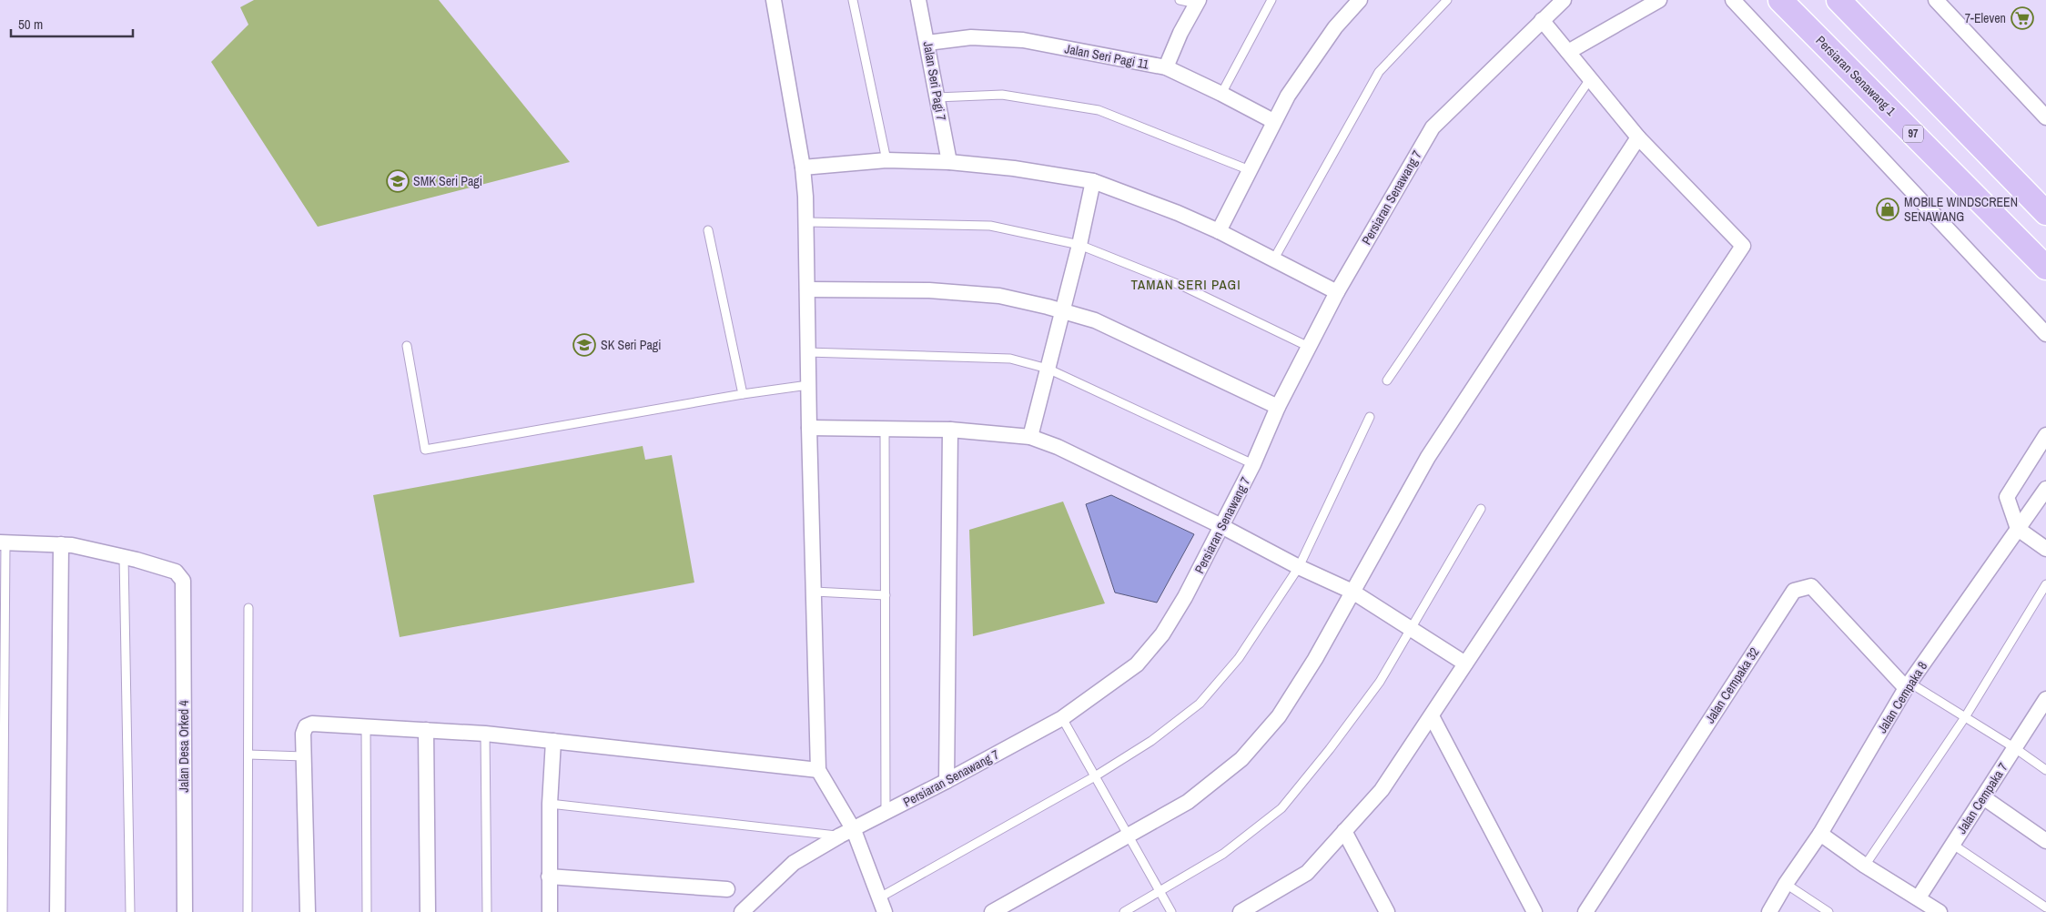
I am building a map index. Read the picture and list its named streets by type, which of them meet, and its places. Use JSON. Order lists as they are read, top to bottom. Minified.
{"streets":{"main road":["Persiaran Senawang 1","97"],"street":["Jalan Seri Pagi 11","Jalan Seri Pagi 7","Persiaran Senawang 7","Jalan Cempaka 32","Jalan Cempaka 8","Jalan Desa Orked 4","Jalan Cempaka 7"]},"crossings":[["Jalan Seri Pagi 11","Jalan Seri Pagi 7"],["Jalan Cempaka 32","Jalan Cempaka 8"]],"districts":["TAMAN SERI PAGI"],"places":{"supermarket":["7-Eleven"],"school or university":["SMK Seri Pagi","SK Seri Pagi"],"shop":["MOBILE WINDSCREEN SENAWANG"]},"scale_bar":"50 m"}
